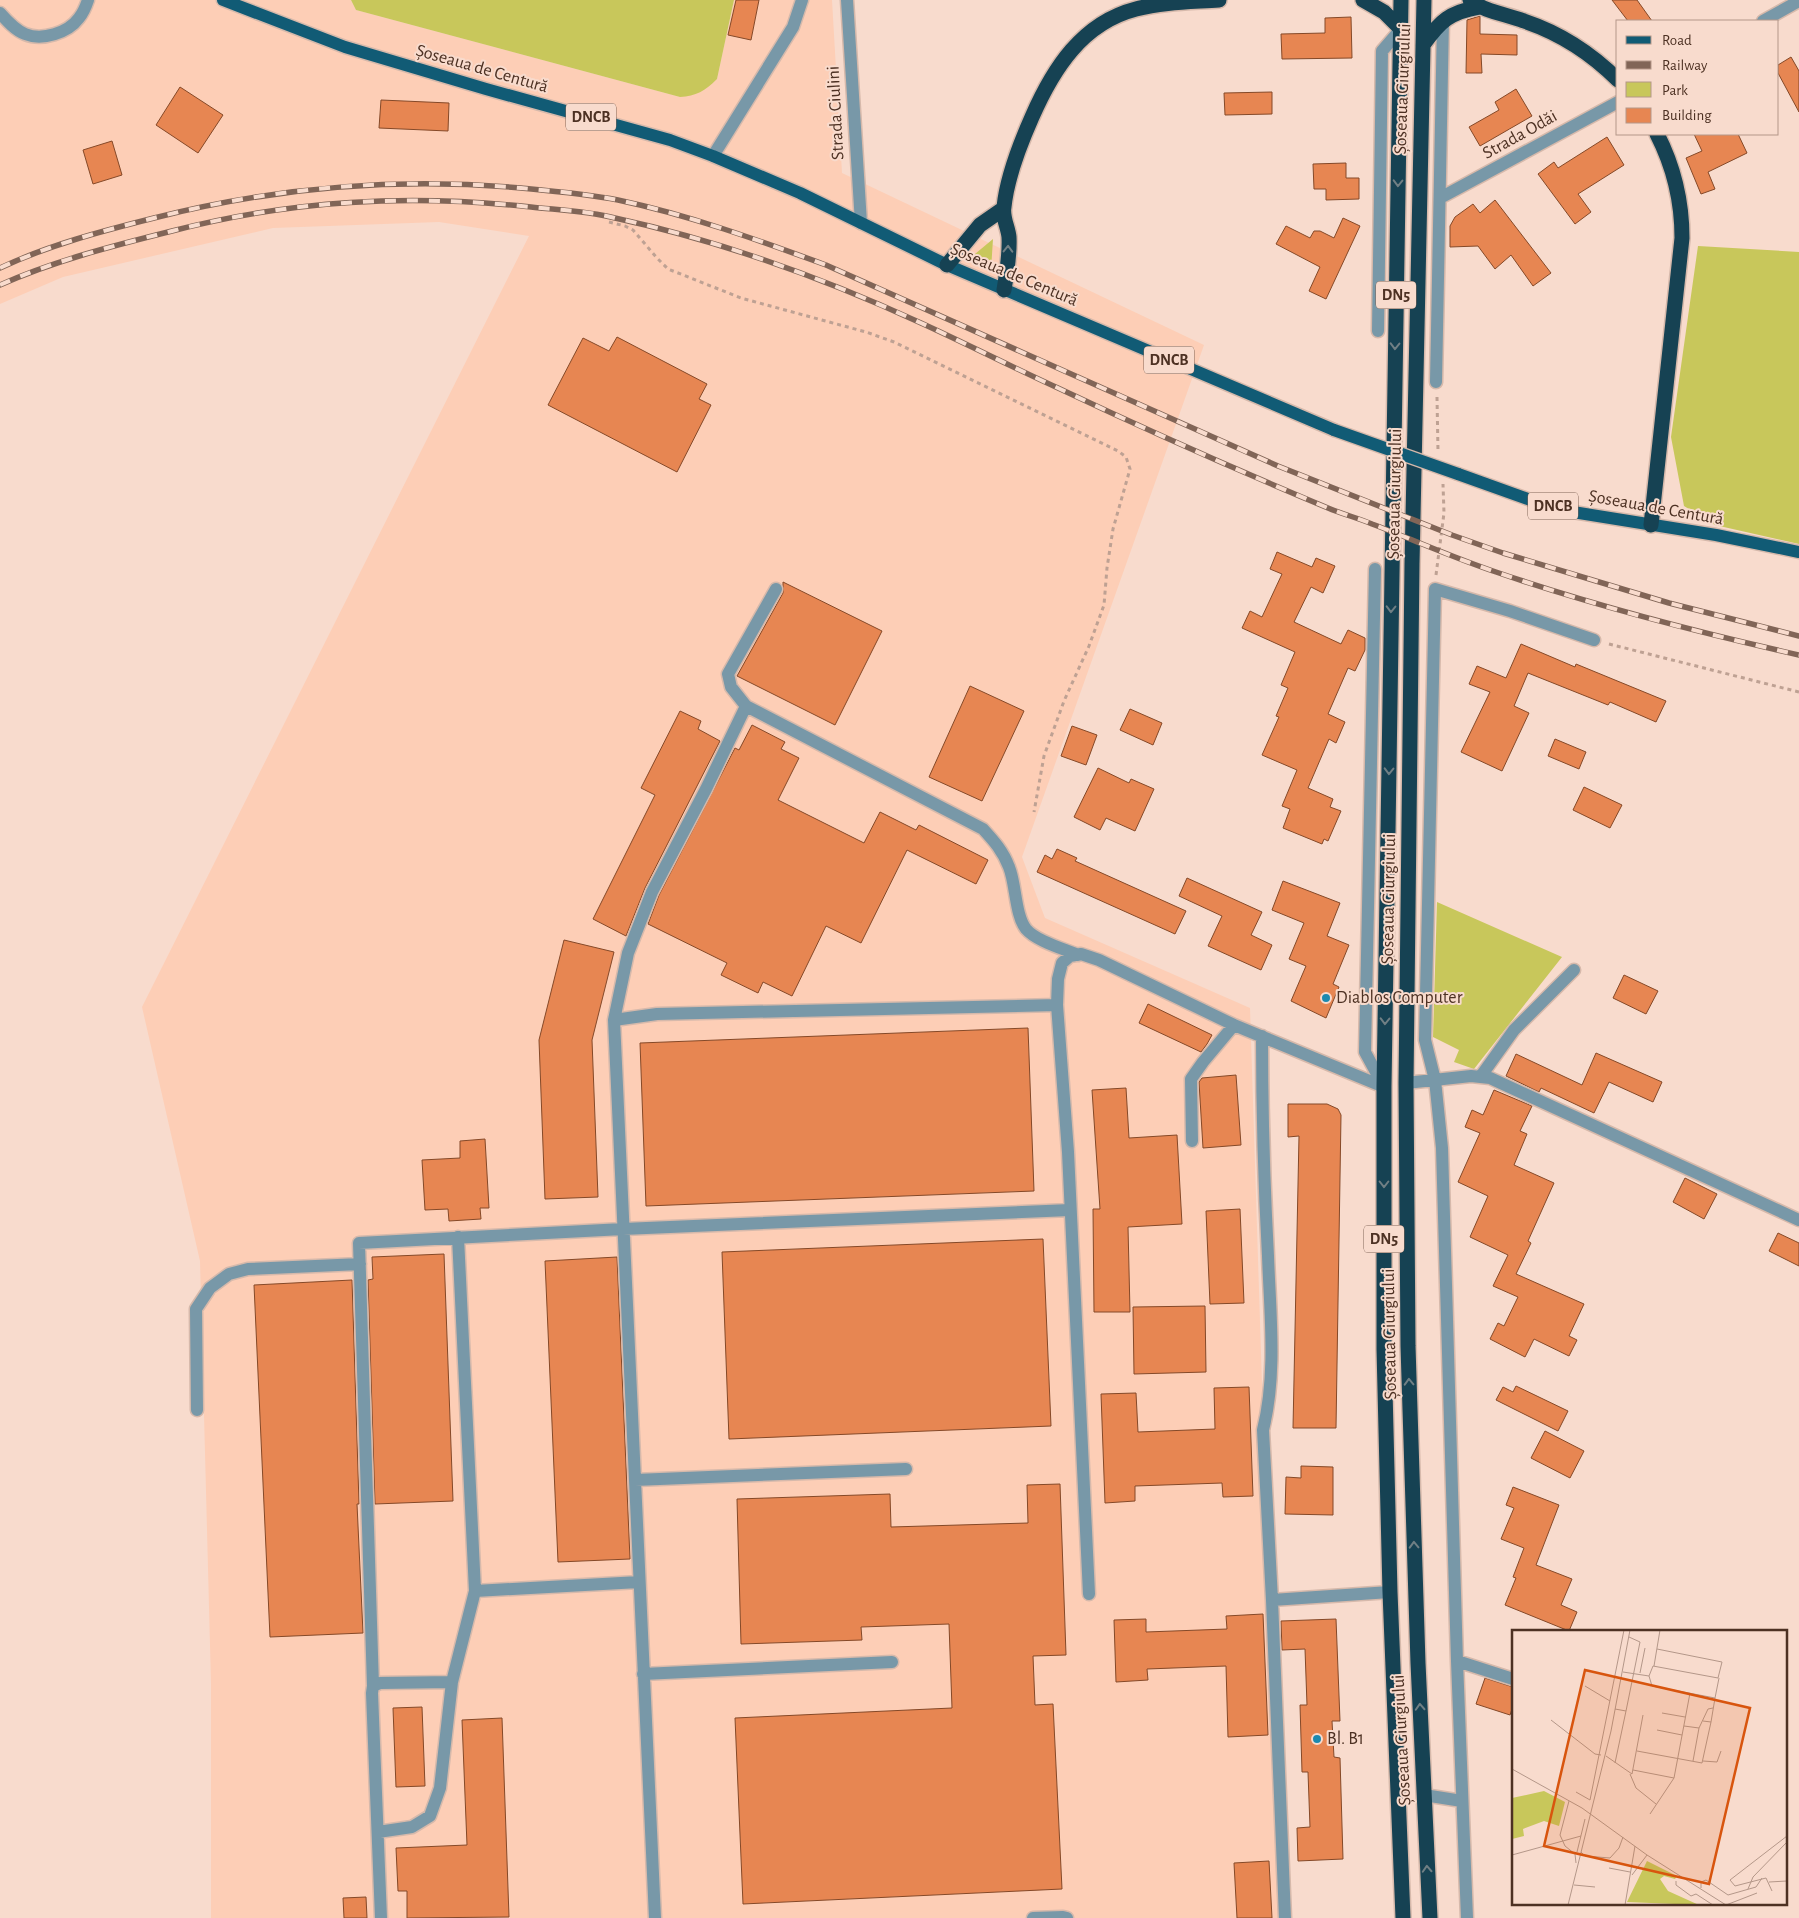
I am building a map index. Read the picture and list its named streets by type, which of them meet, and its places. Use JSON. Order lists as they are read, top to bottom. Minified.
{"streets":{"highway":["Șoseaua Giurgiului","DN5"],"main road":["Șoseaua de Centură","DNCB"],"street":["Strada Ciulini","Strada Odăi"]},"crossings":[["Șoseaua de Centură","Strada Ciulini"]],"places":["Diablos Computer","Bl. B1"],"legend":["Road","Railway","Park","Building"]}
